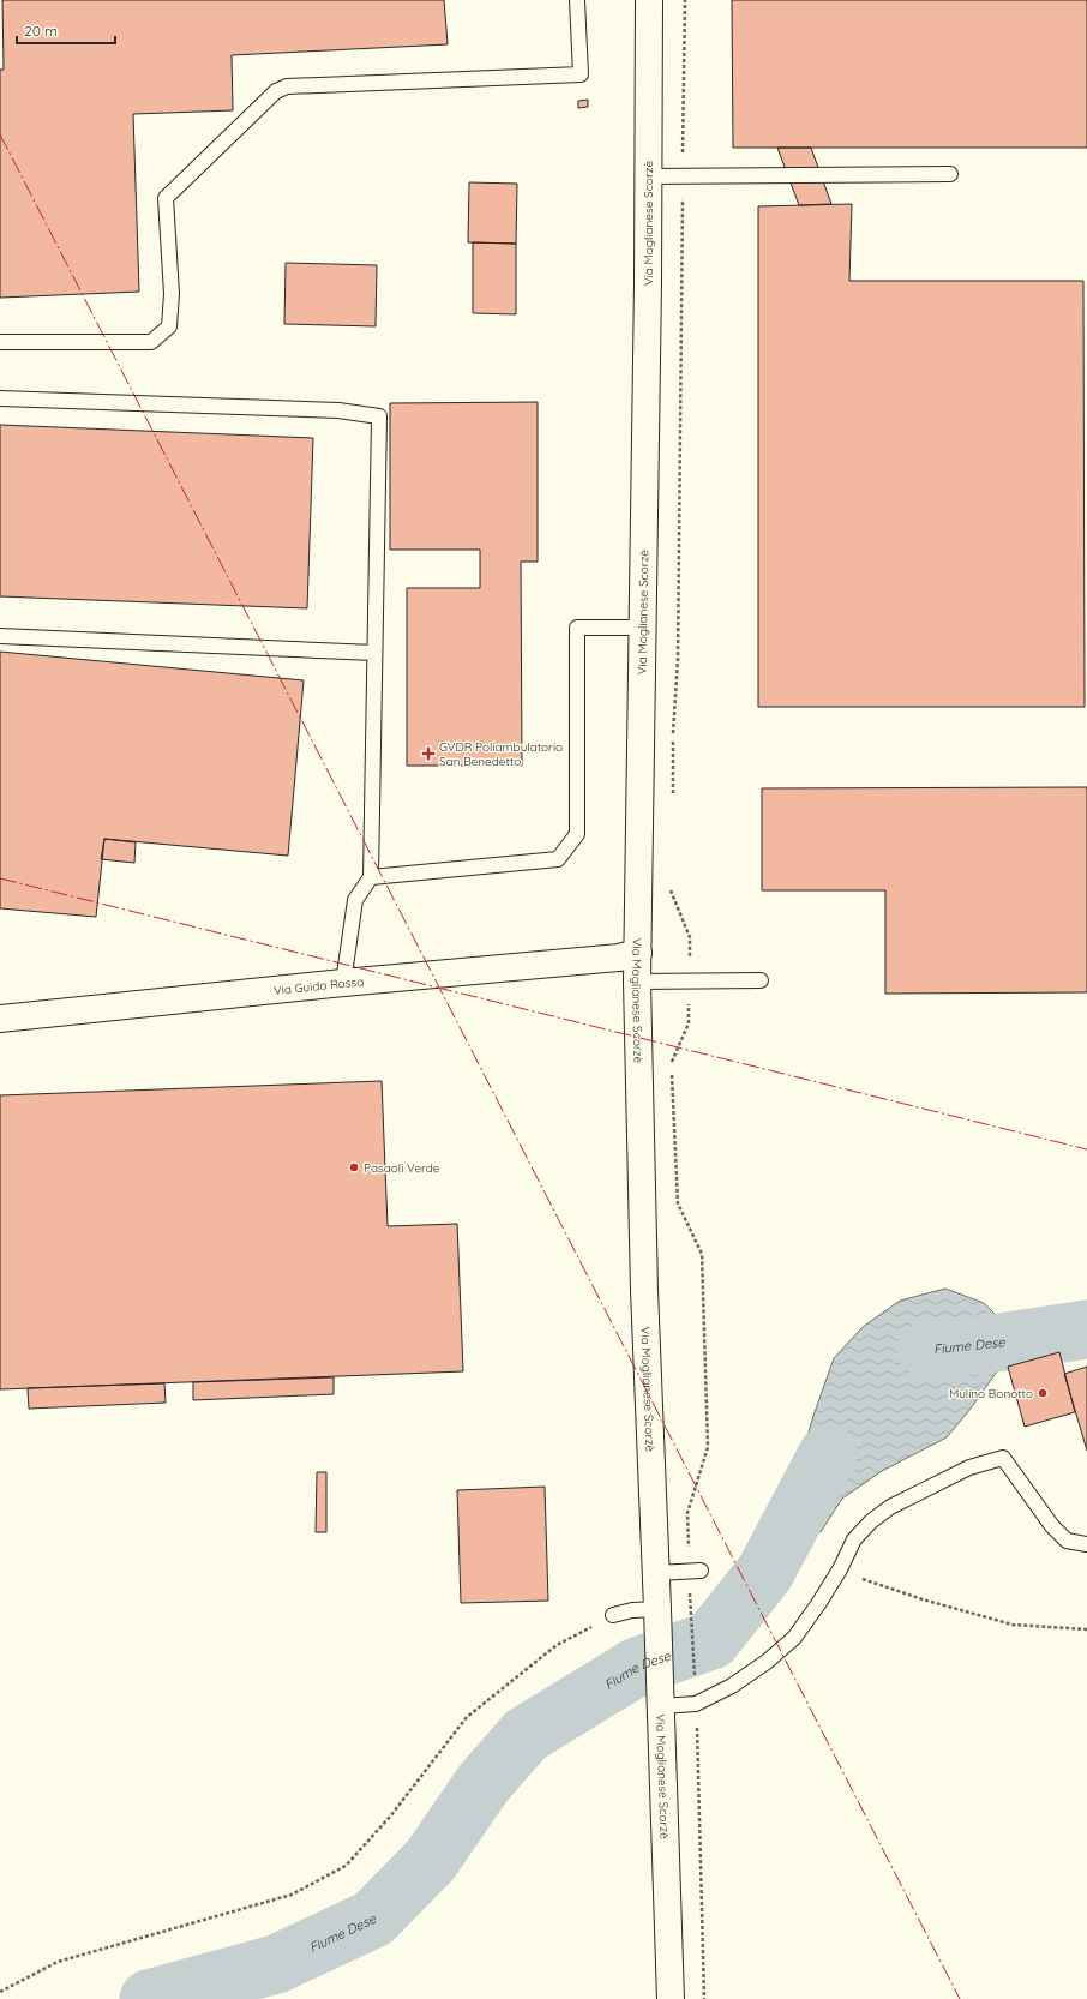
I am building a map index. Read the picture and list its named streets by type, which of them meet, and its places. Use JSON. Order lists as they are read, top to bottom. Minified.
{"streets":{"main road":["Via Moglianese Scorzè","Via Guido Rossa"]},"crossings":[["Via Moglianese Scorzè","Via Guido Rossa"]],"water":["Fiume Dese"],"places":{"health":["GVDR Poliambulatorio San Benedetto"],"other":["Pasaoli Verde","Mulino Bonotto"]},"scale_bar":"20 m"}
